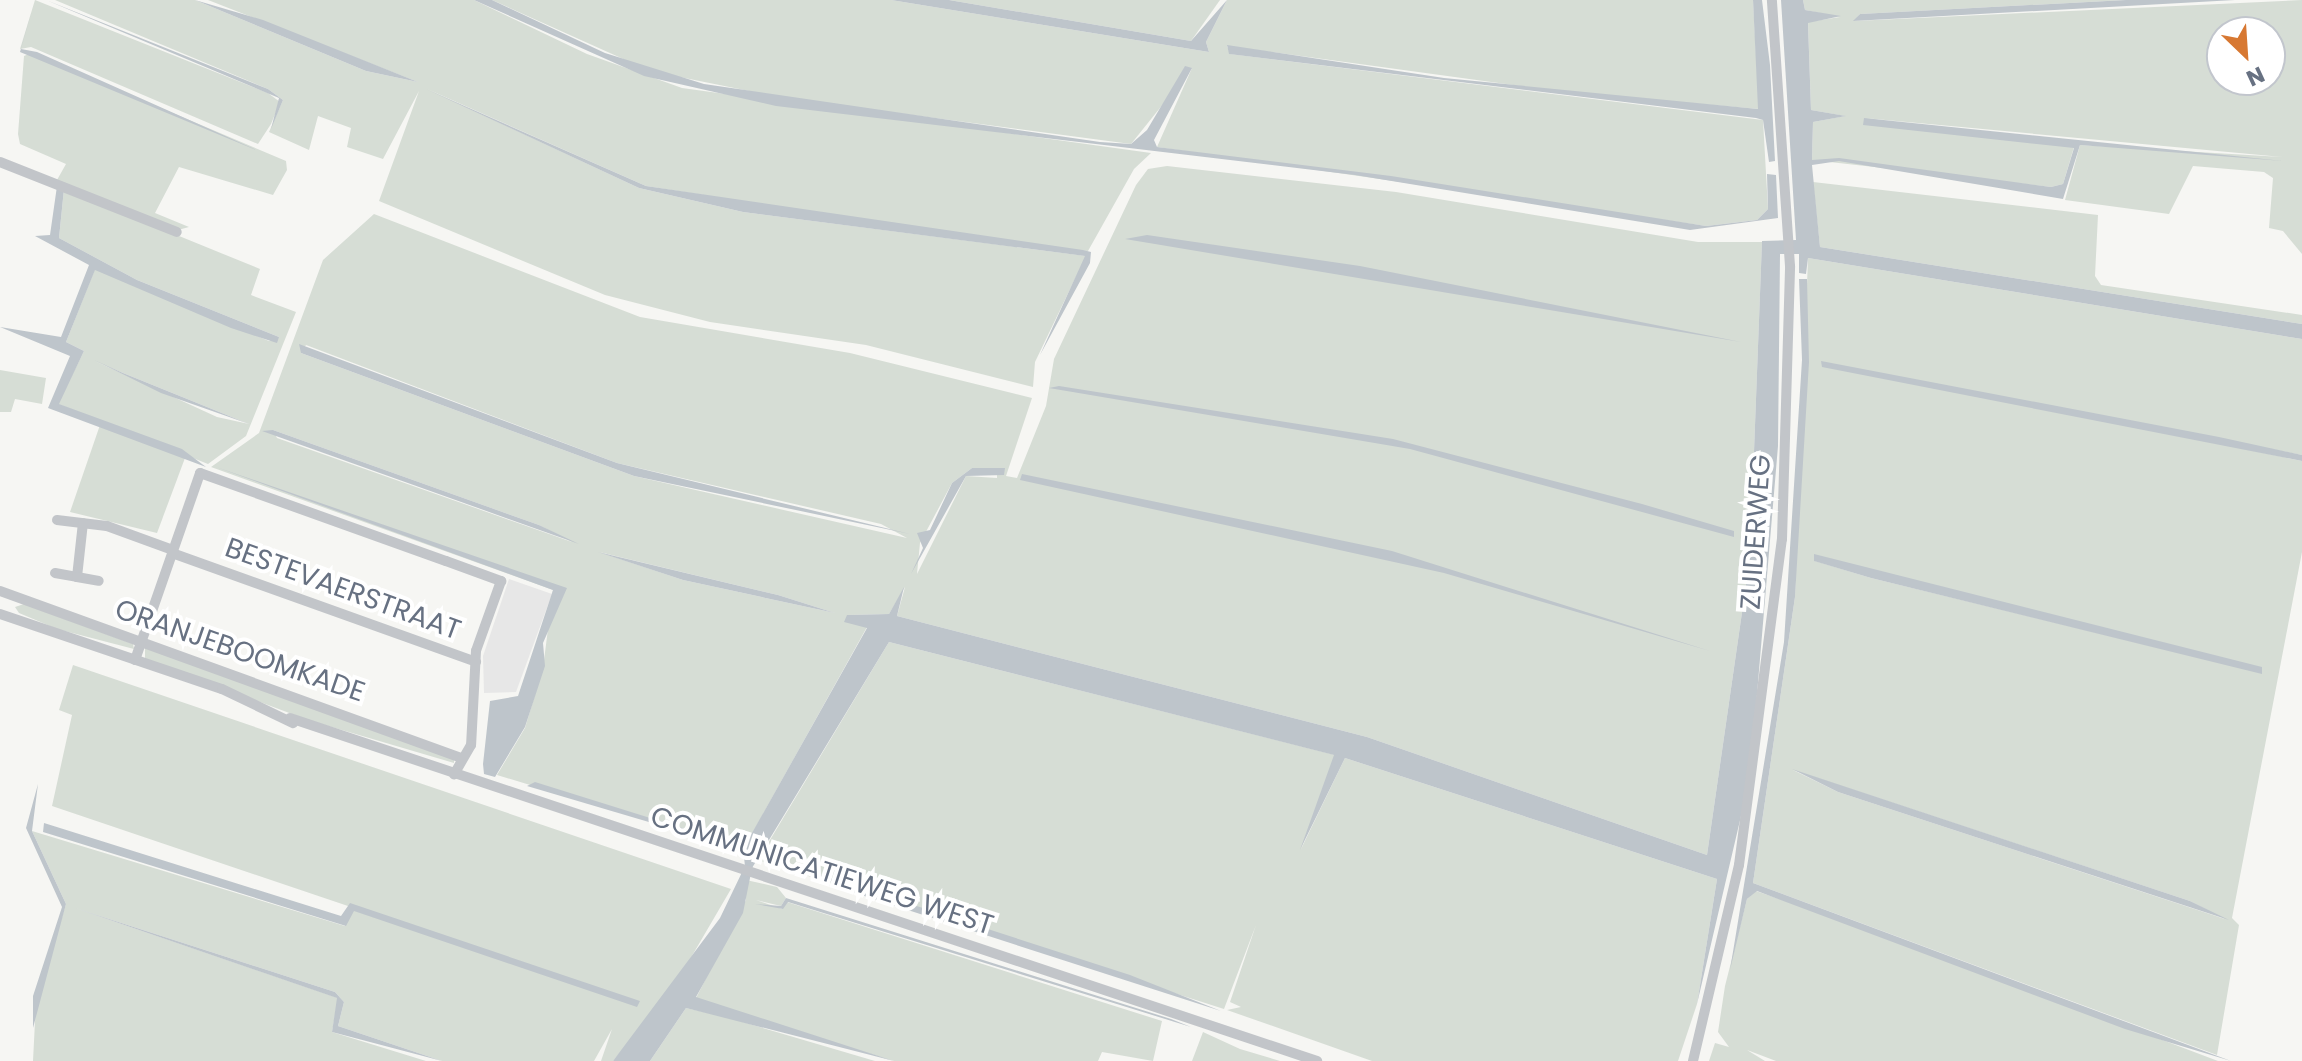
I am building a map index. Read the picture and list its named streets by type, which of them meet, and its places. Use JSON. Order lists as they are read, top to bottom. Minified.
{"streets":{"street":["ZUIDERWEG","BESTEVAERSTRAAT","ORANJEBOOMKADE","COMMUNICATIEWEG WEST"]},"crossings":[["BESTEVAERSTRAAT","ORANJEBOOMKADE"],["BESTEVAERSTRAAT","COMMUNICATIEWEG WEST"]],"north":"bottom right"}
